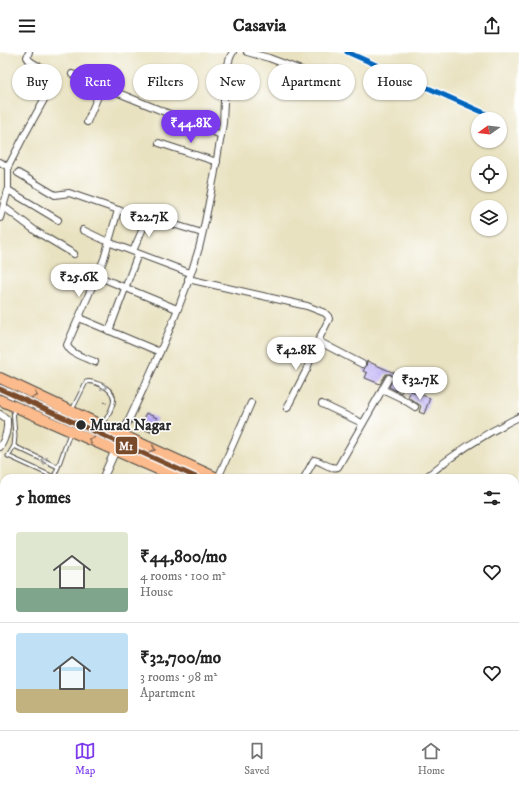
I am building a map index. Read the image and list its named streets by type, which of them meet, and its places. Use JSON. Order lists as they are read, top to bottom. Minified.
{"places":["Murad Nagar"],"lines":["transit line M1"],"north":"left","page":{"header":"Casavia","chip":["Buy","Rent","Filters","New","Apartment","House"],"price":["₹44.8K","₹22.7K","₹25.6K","₹42.8K","₹32.7K"],"heading":"5 homes","list":[{"name":"₹44,800/mo","note":"4 rooms · 100 m² · House"},{"name":"₹32,700/mo","note":"3 rooms · 98 m² · Apartment"}],"tabs":["Map","Saved","Home"]}}
